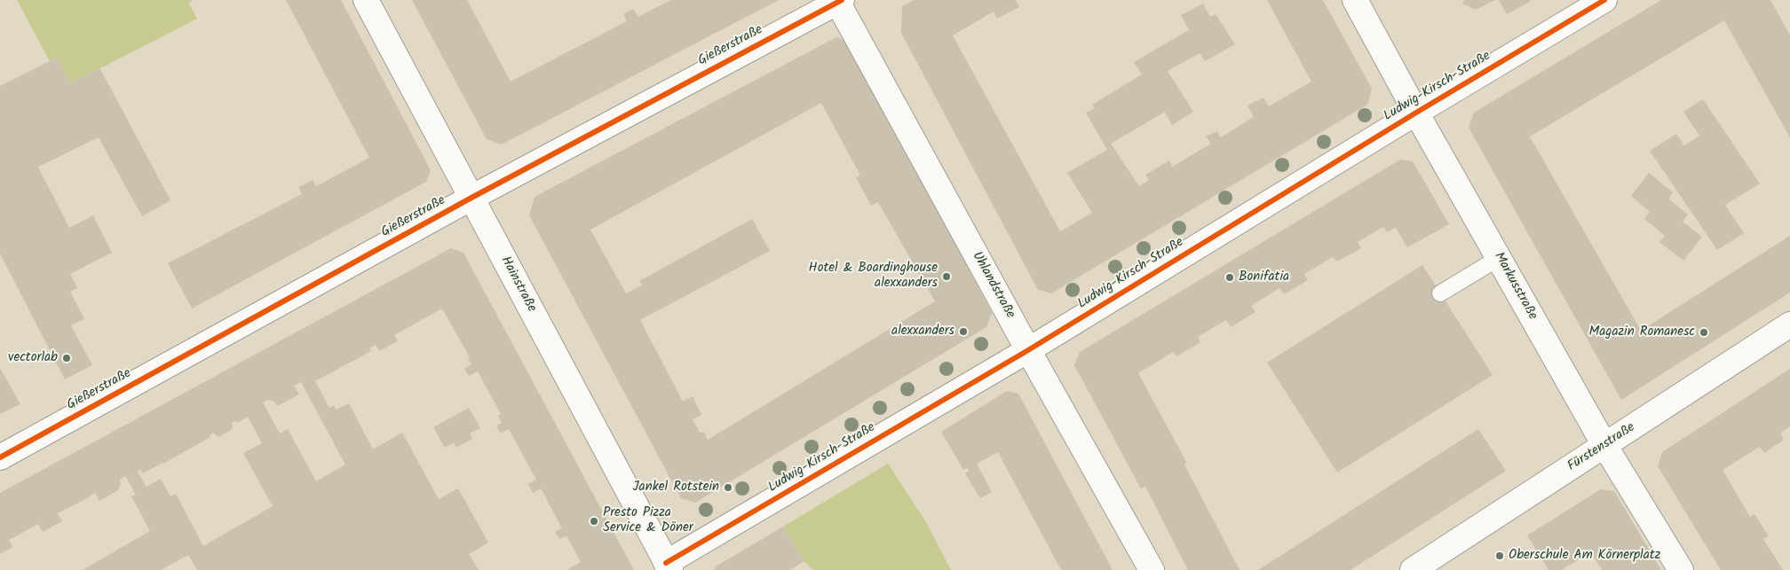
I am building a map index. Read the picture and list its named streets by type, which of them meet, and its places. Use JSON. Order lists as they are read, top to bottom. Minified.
{"streets":{"street":["Gießerstraße","Ludwig-Kirsch-Straße","Hainstraße","Uhlandstraße","Markusstraße","Fürstenstraße"]},"crossings":[["Gießerstraße","Hainstraße"],["Gießerstraße","Uhlandstraße"],["Ludwig-Kirsch-Straße","Hainstraße"],["Ludwig-Kirsch-Straße","Uhlandstraße"],["Ludwig-Kirsch-Straße","Markusstraße"],["Markusstraße","Fürstenstraße"]],"places":["Hotel & Boardinghouse alexxanders","Bonifatia","alexxanders","Magazin Romanesc","vectorlab","Jankel Rotstein","Presto Pizza Service & Döner","Oberschule Am Körnerplatz"]}
